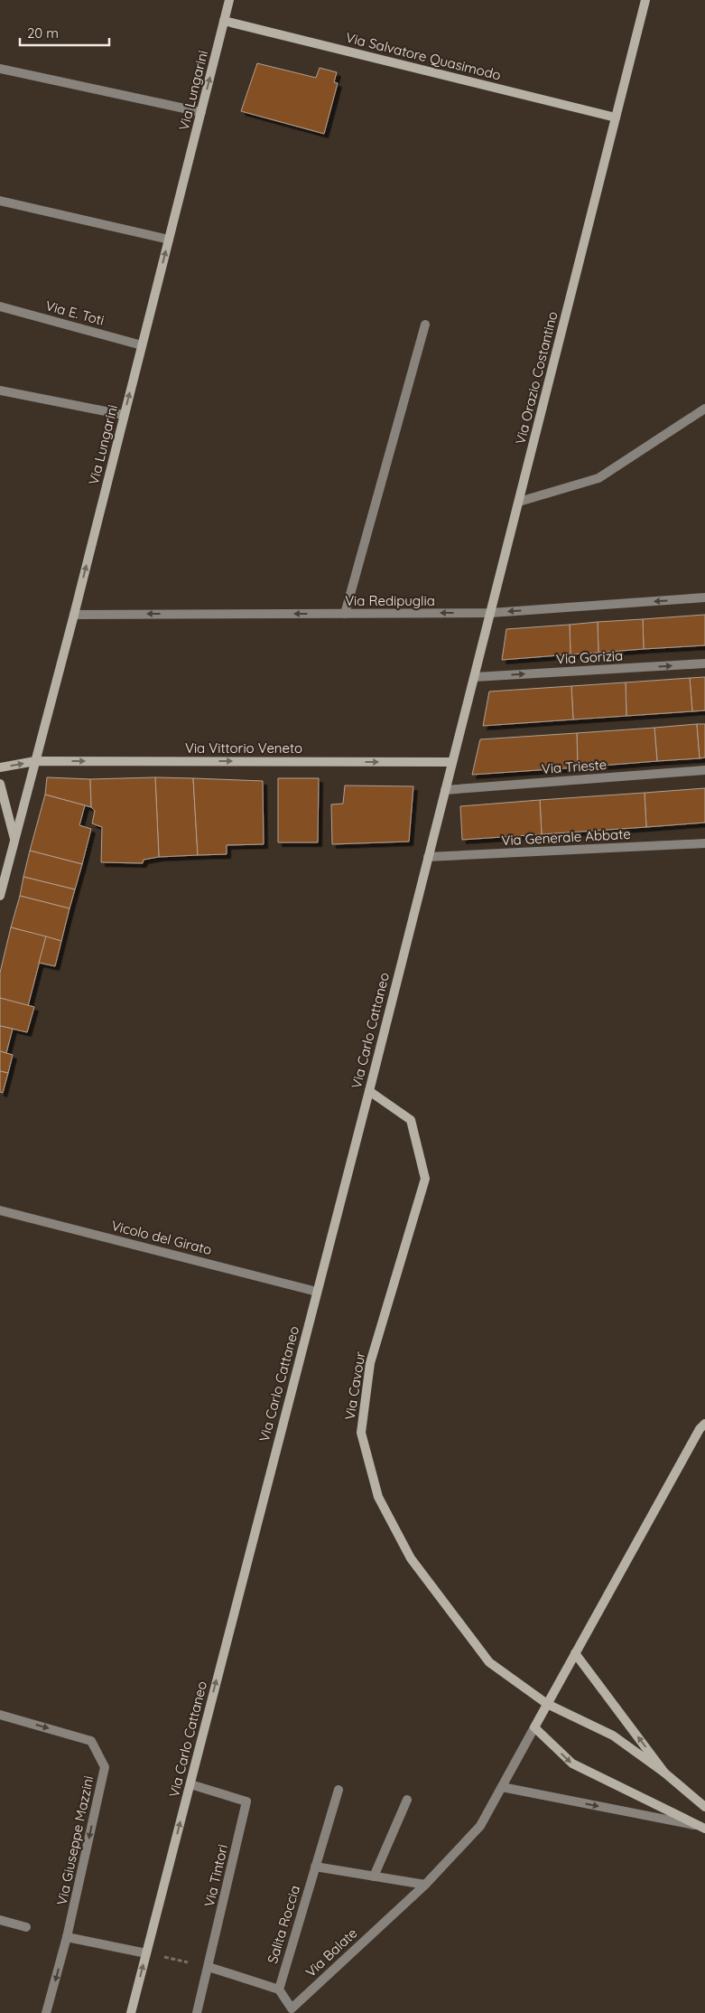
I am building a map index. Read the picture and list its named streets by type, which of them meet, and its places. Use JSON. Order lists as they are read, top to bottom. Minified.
{"streets":{"street":["Via Salvatore Quasimodo","Via Lungarini","Via E. Toti","Via Orazio Costantino","Via Redipuglia","Via Gorizia","Via Vittorio Veneto","Via Trieste","Via Generale Abbate","Via Carlo Cattaneo","Vicolo del Girato","Via Cavour","Via Giuseppe Mazzini","Via Tintori","Salita Roccia","Via Balate"]},"crossings":[["Via Salvatore Quasimodo","Via Lungarini"],["Via Salvatore Quasimodo","Via Orazio Costantino"],["Via Lungarini","Via E. Toti"],["Via Lungarini","Via Redipuglia"],["Via Lungarini","Via Vittorio Veneto"],["Via Orazio Costantino","Via Redipuglia"],["Via Orazio Costantino","Via Gorizia"],["Via Orazio Costantino","Via Vittorio Veneto"],["Via Orazio Costantino","Via Carlo Cattaneo"],["Via Vittorio Veneto","Via Carlo Cattaneo"],["Via Trieste","Via Carlo Cattaneo"],["Via Generale Abbate","Via Carlo Cattaneo"],["Via Carlo Cattaneo","Vicolo del Girato"],["Via Carlo Cattaneo","Via Cavour"],["Via Carlo Cattaneo","Via Tintori"],["Salita Roccia","Via Balate"]],"one_way":["Via Lungarini","Via Redipuglia","Via Gorizia","Via Vittorio Veneto","Via Carlo Cattaneo"],"scale_bar":"20 m"}
